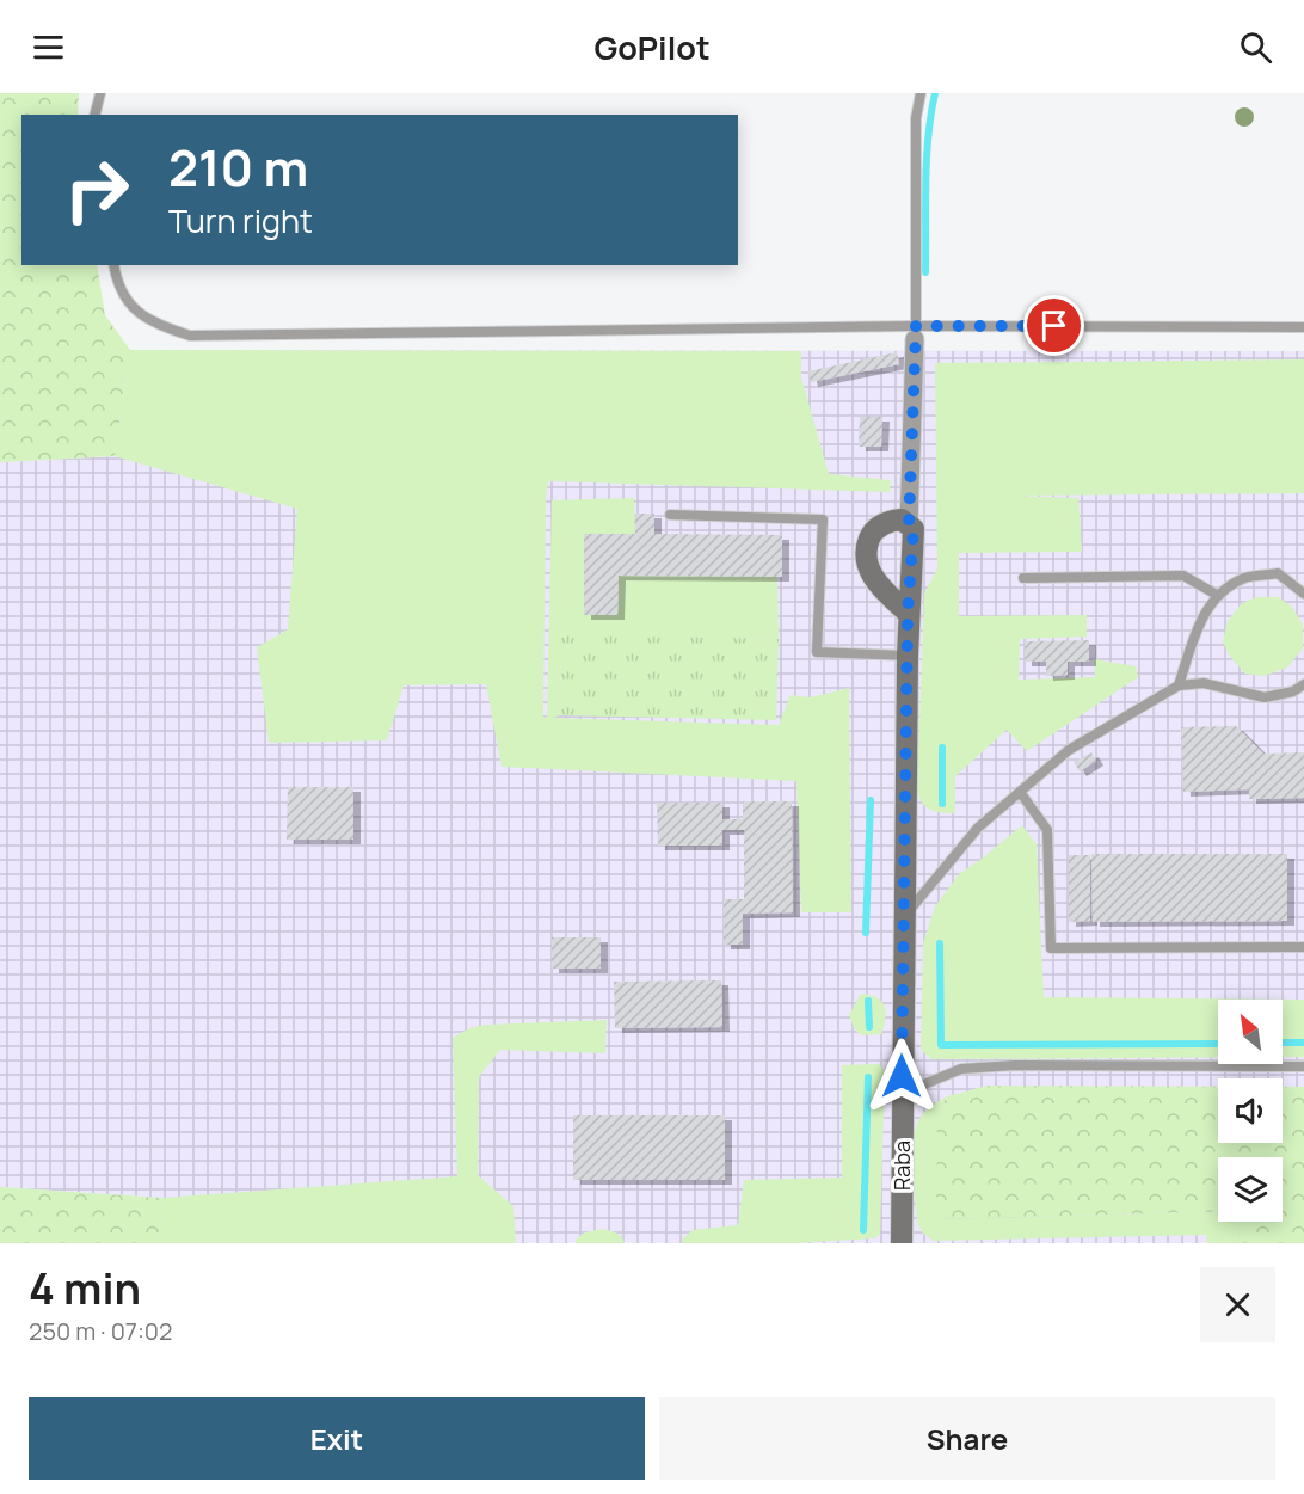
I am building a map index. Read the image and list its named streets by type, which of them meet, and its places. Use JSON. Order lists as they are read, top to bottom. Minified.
{"streets":{"street":["Raba"]},"north":"top left","page":{"header":"GoPilot","turn":["210 m","Turn right"],"heading":["4 min","250 m · 07:02"],"buttons":["Exit","Share"]}}
